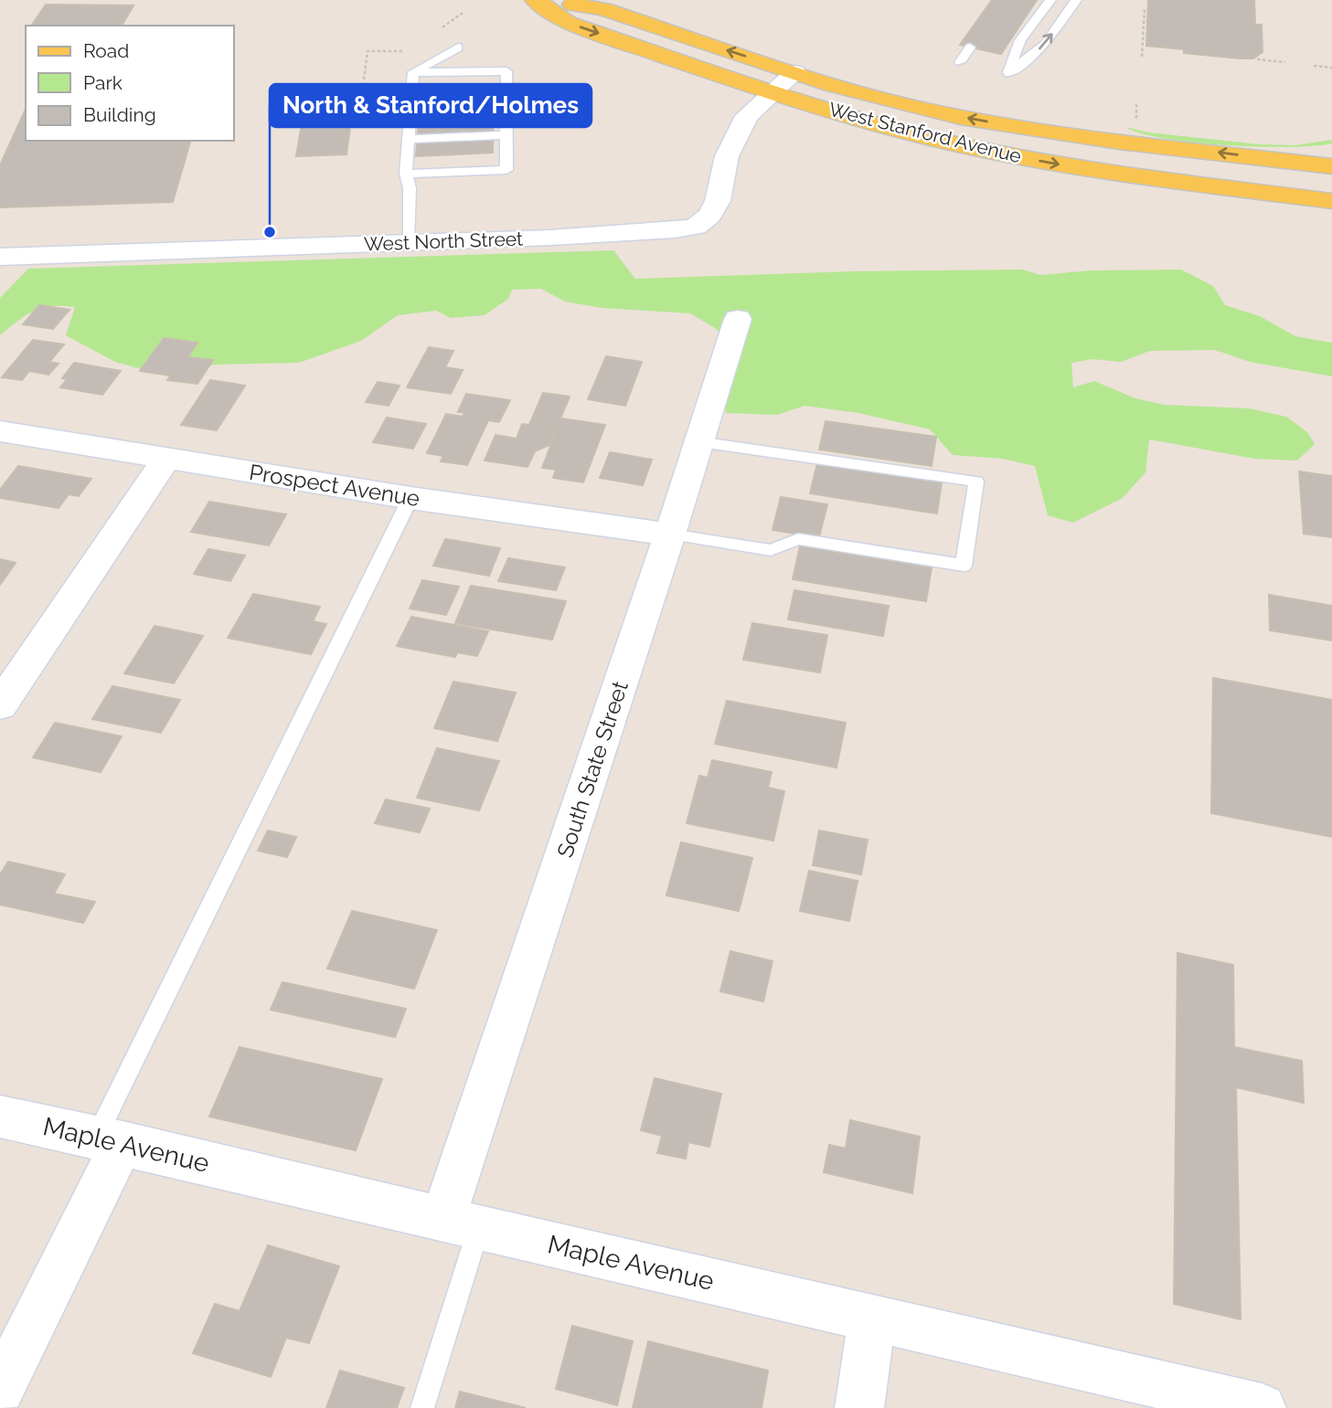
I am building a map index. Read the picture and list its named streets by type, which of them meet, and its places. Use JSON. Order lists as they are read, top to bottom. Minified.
{"streets":{"main road":["West Stanford Avenue"],"street":["West North Street","Prospect Avenue","South State Street","Maple Avenue"]},"crossings":[["West Stanford Avenue","West North Street"],["Prospect Avenue","South State Street"],["South State Street","Maple Avenue"]],"places":["North & Stanford/Holmes"],"legend":["Road","Park","Building"]}
